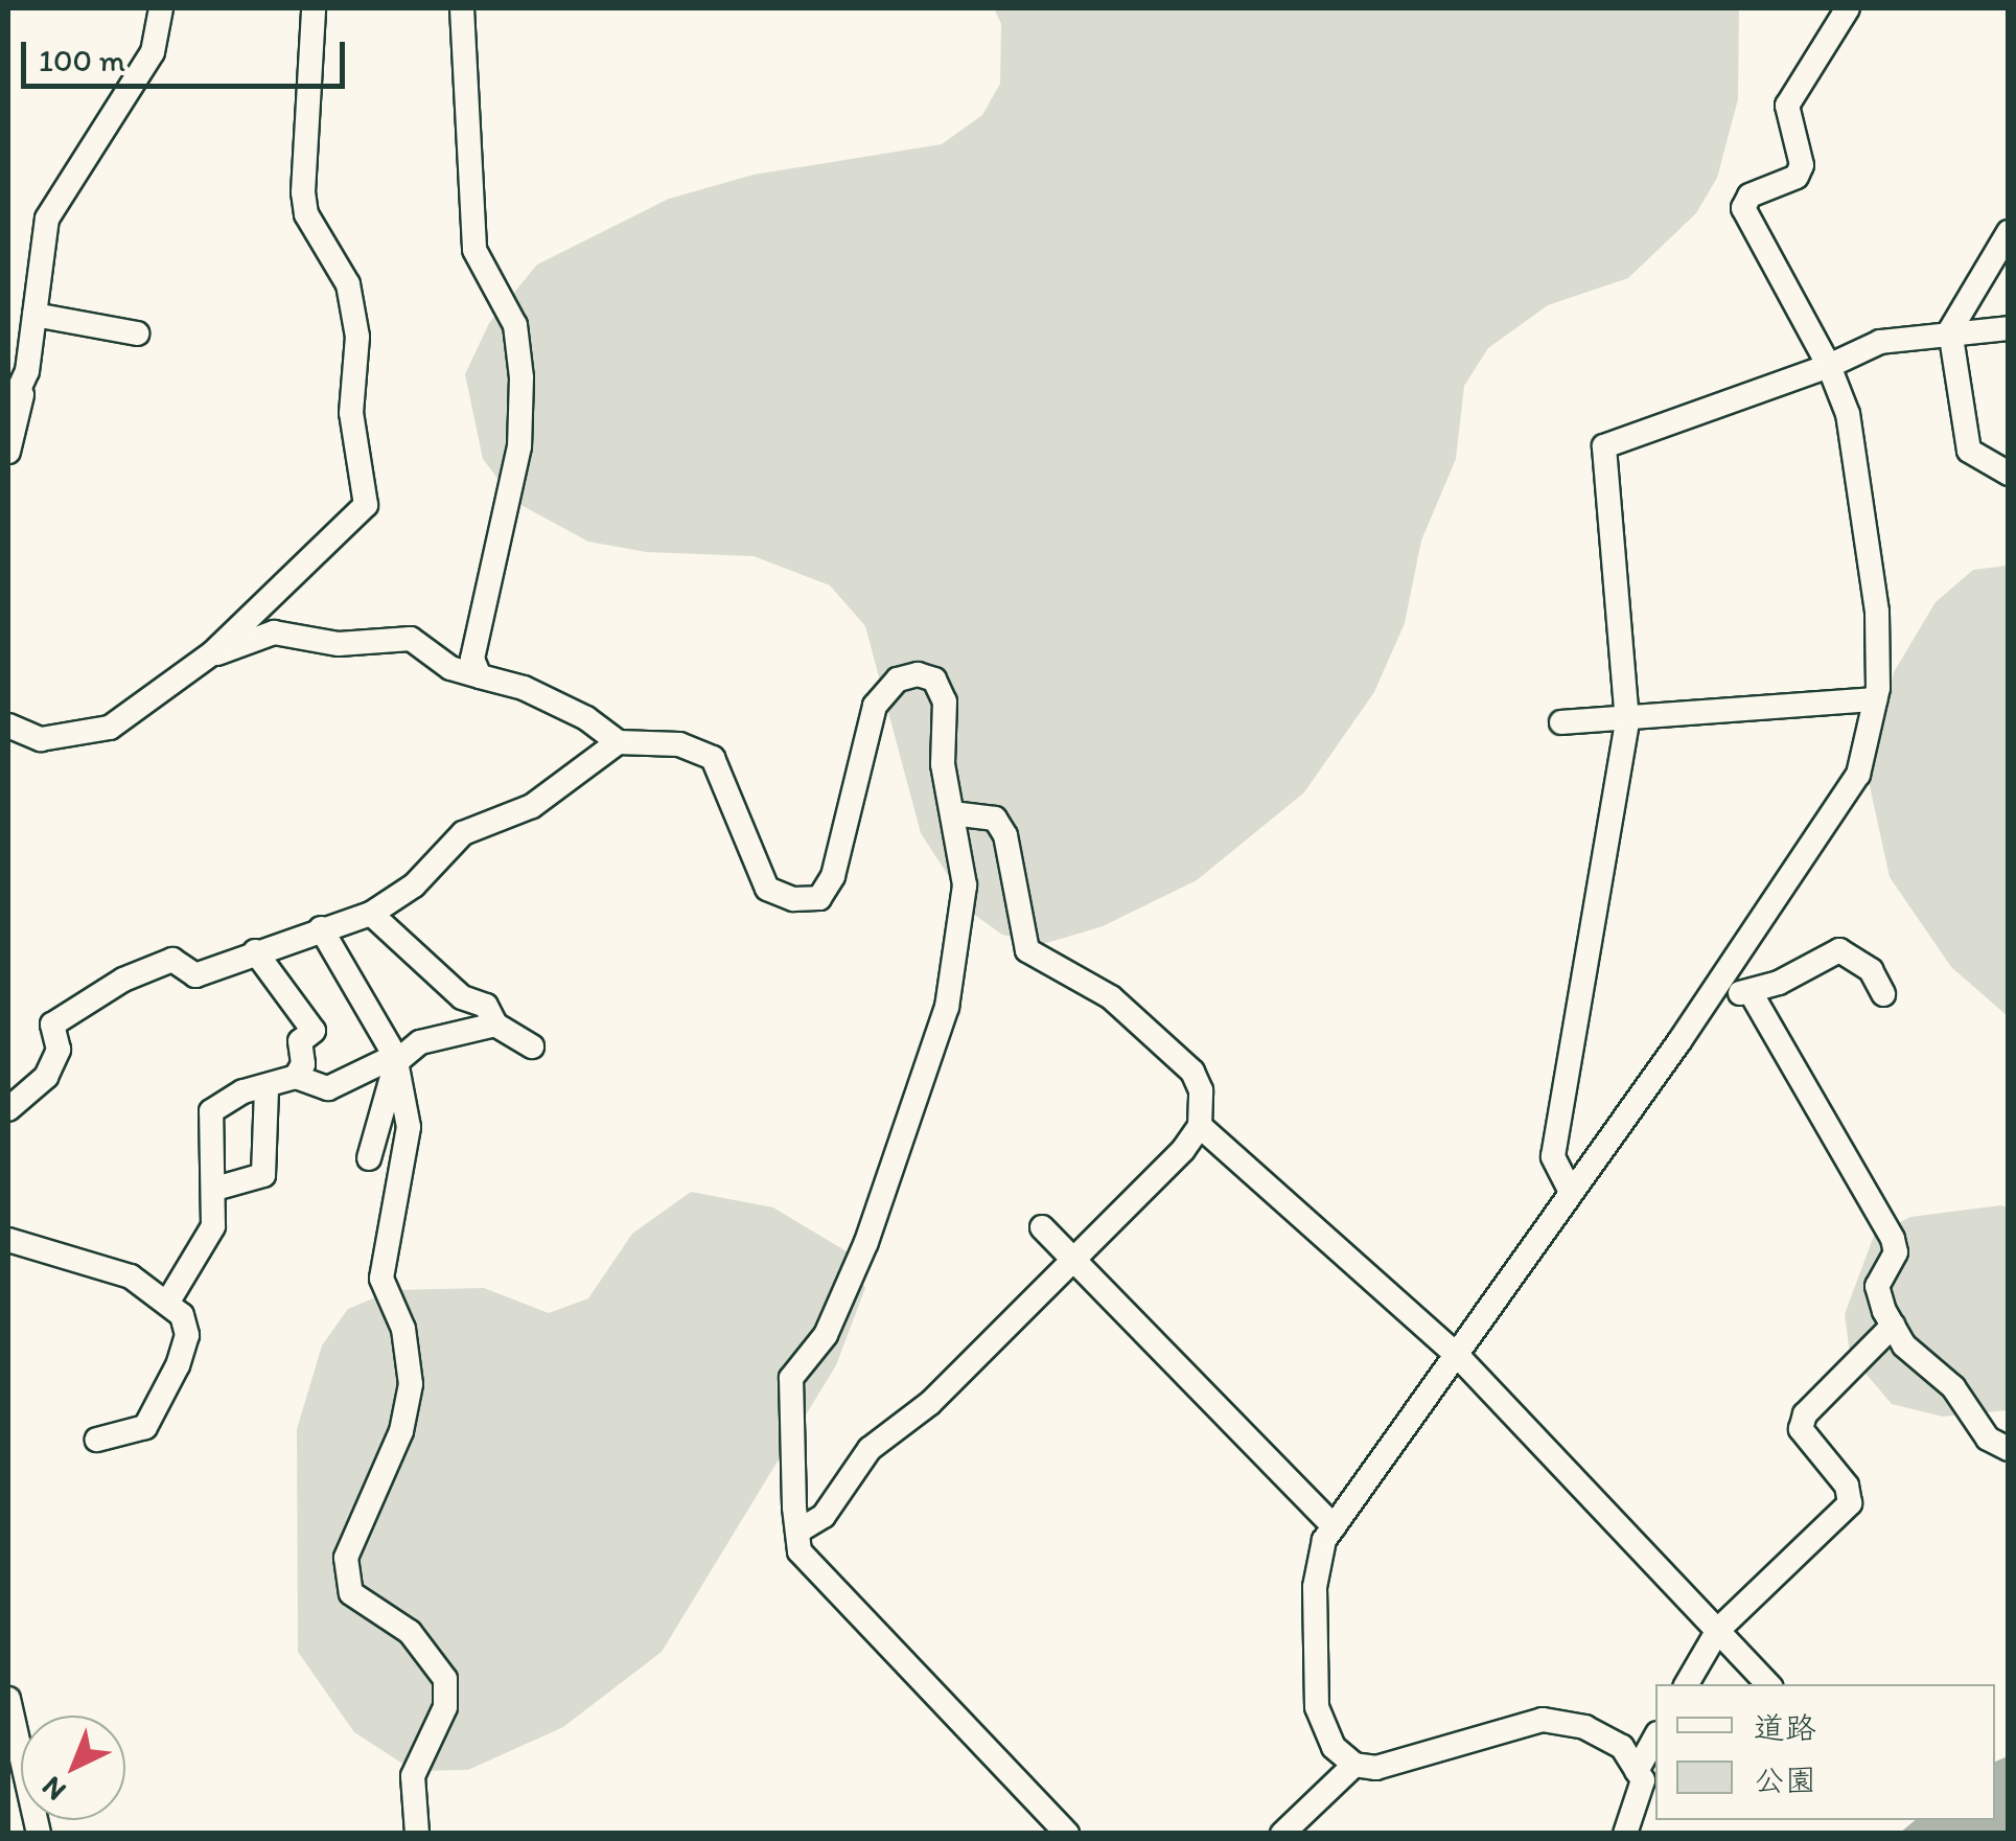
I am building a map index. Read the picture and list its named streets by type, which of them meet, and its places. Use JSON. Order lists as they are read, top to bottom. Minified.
{"legend":["道路","公園"],"scale_bar":"100 m","north":"bottom left"}
